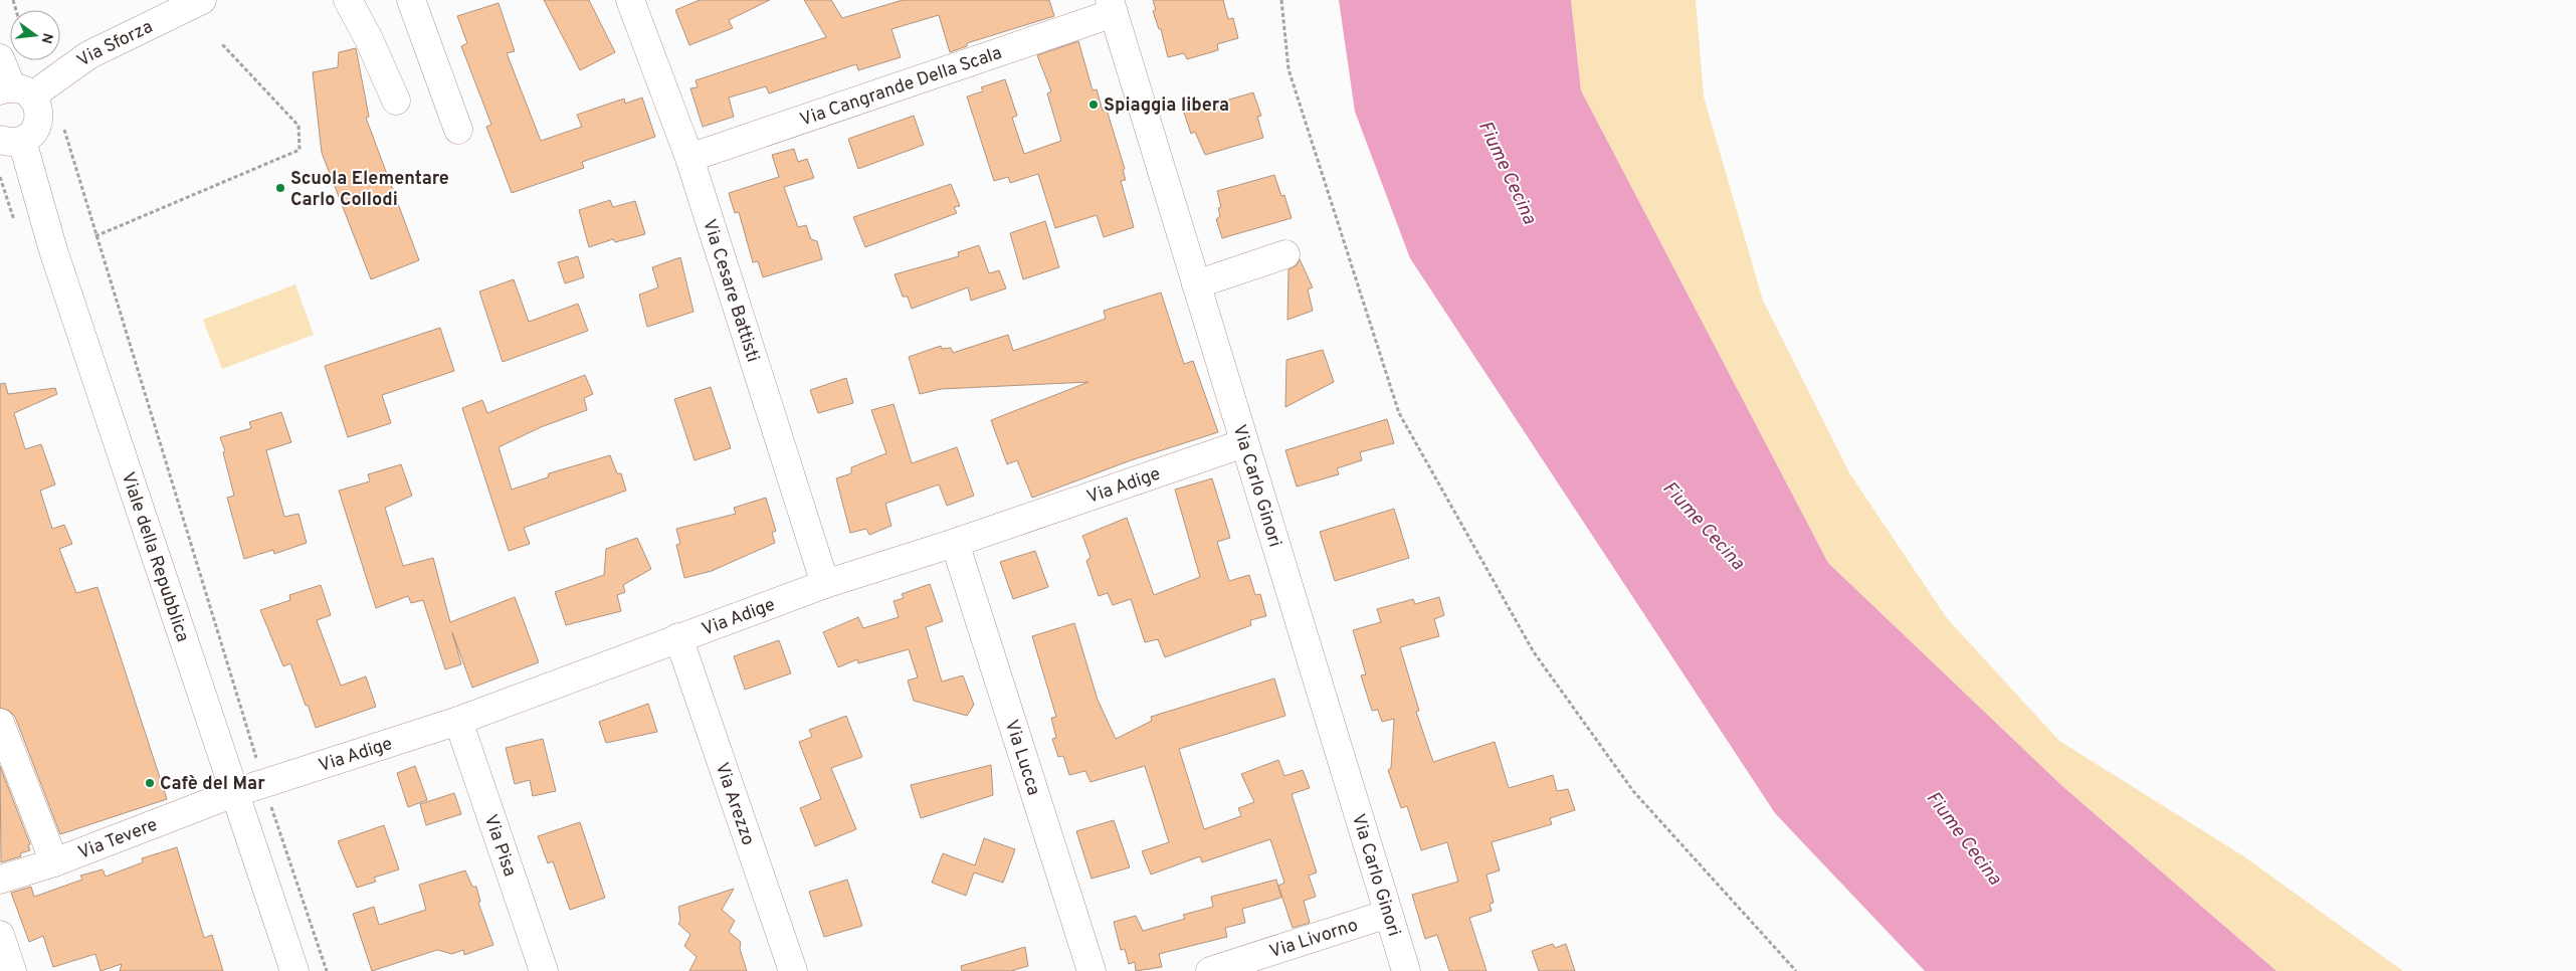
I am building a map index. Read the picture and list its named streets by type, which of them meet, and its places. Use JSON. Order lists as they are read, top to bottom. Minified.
{"streets":{"street":["Via Sforza","Via Cangrande Della Scala","Via Cesare Battisti","Via Adige","Via Carlo Ginori","Viale della Repubblica","Via Lucca","Via Arezzo","Via Tevere","Via Pisa","Via Livorno"]},"crossings":[["Via Sforza","Viale della Repubblica"],["Via Cangrande Della Scala","Via Cesare Battisti"],["Via Cangrande Della Scala","Via Carlo Ginori"],["Via Cesare Battisti","Via Adige"],["Via Adige","Via Carlo Ginori"],["Via Adige","Viale della Repubblica"],["Via Adige","Via Lucca"],["Via Adige","Via Arezzo"],["Via Adige","Via Tevere"],["Via Adige","Via Pisa"],["Via Carlo Ginori","Via Livorno"],["Viale della Repubblica","Via Tevere"]],"water":["Fiume Cecina"],"places":["Spiaggia libera","Scuola Elementare Carlo Collodi","Cafè del Mar"],"north":"right"}
